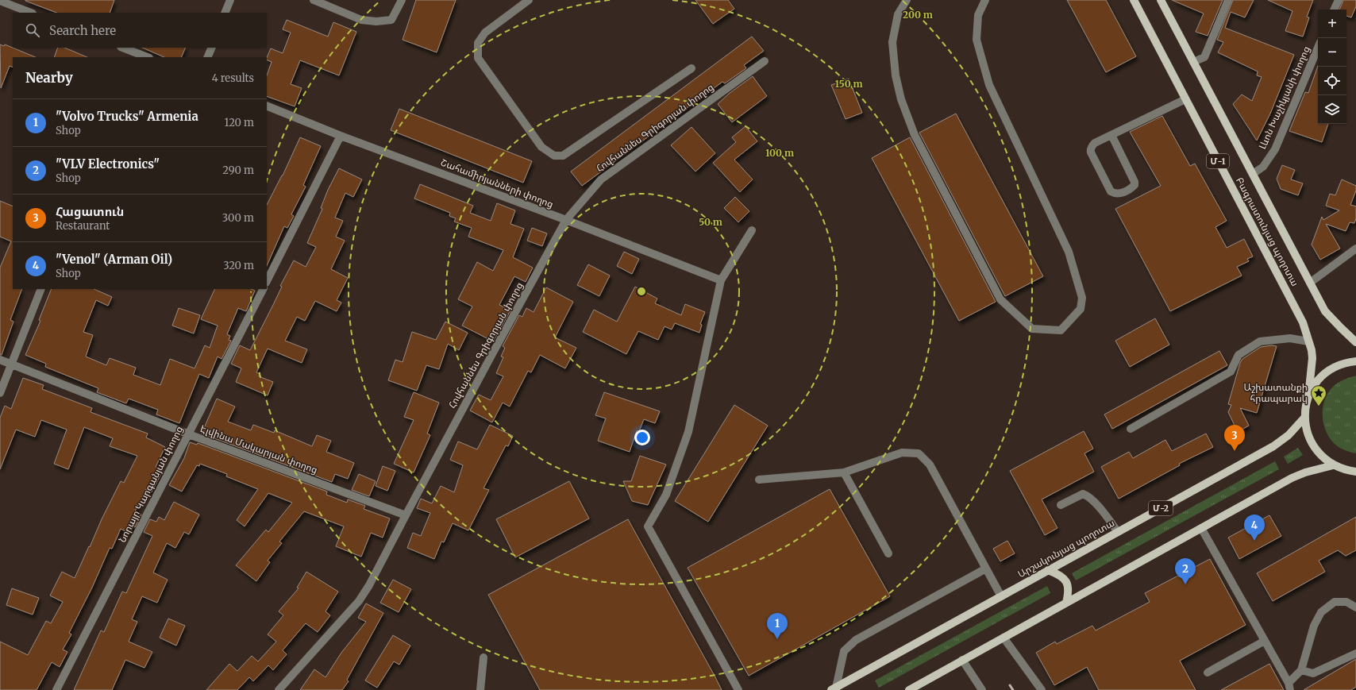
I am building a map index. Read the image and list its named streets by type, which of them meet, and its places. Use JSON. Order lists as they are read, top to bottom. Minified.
{"streets":{"main road":["Մ-1","Բագրատունյաց պողոտա","Մ-2","Արշակունյաց պողոտա"],"street":["Լևոն Խաչիկյանի փողոց","Հովհաննես Գրիգորյան փողոց","Շահամիրյանների փողոց","Էլվինա Մակարյան փողոց","Նորայր Կարգանյան փողոց"]},"crossings":[["Լևոն Խաչիկյանի փողոց","Բագրատունյաց պողոտա"],["Հովհաննես Գրիգորյան փողոց","Շահամիրյանների փողոց"],["Հովհաննես Գրիգորյան փողոց","Էլվինա Մակարյան փողոց"],["Էլվինա Մակարյան փողոց","Նորայր Կարգանյան փողոց"]],"places":{"place":["Աշխատանքի հրապարակ"]},"page":{"map_buttons":["+","−"],"search":"Search here","heading":["Nearby","4 results"],"list":[{"mark":"1","name":"\"Volvo Trucks\" Armenia","note":"Shop","value":"120 m"},{"mark":"2","name":"\"VLV Electronics\"","note":"Shop","value":"290 m"},{"mark":"3","name":"Հացատուն","note":"Restaurant","value":"300 m"},{"mark":"4","name":"\"Venol\" (Arman Oil)","note":"Shop","value":"320 m"}],"pins":["3","4","2","1"]},"rings":["200 m","150 m","100 m","50 m"]}
